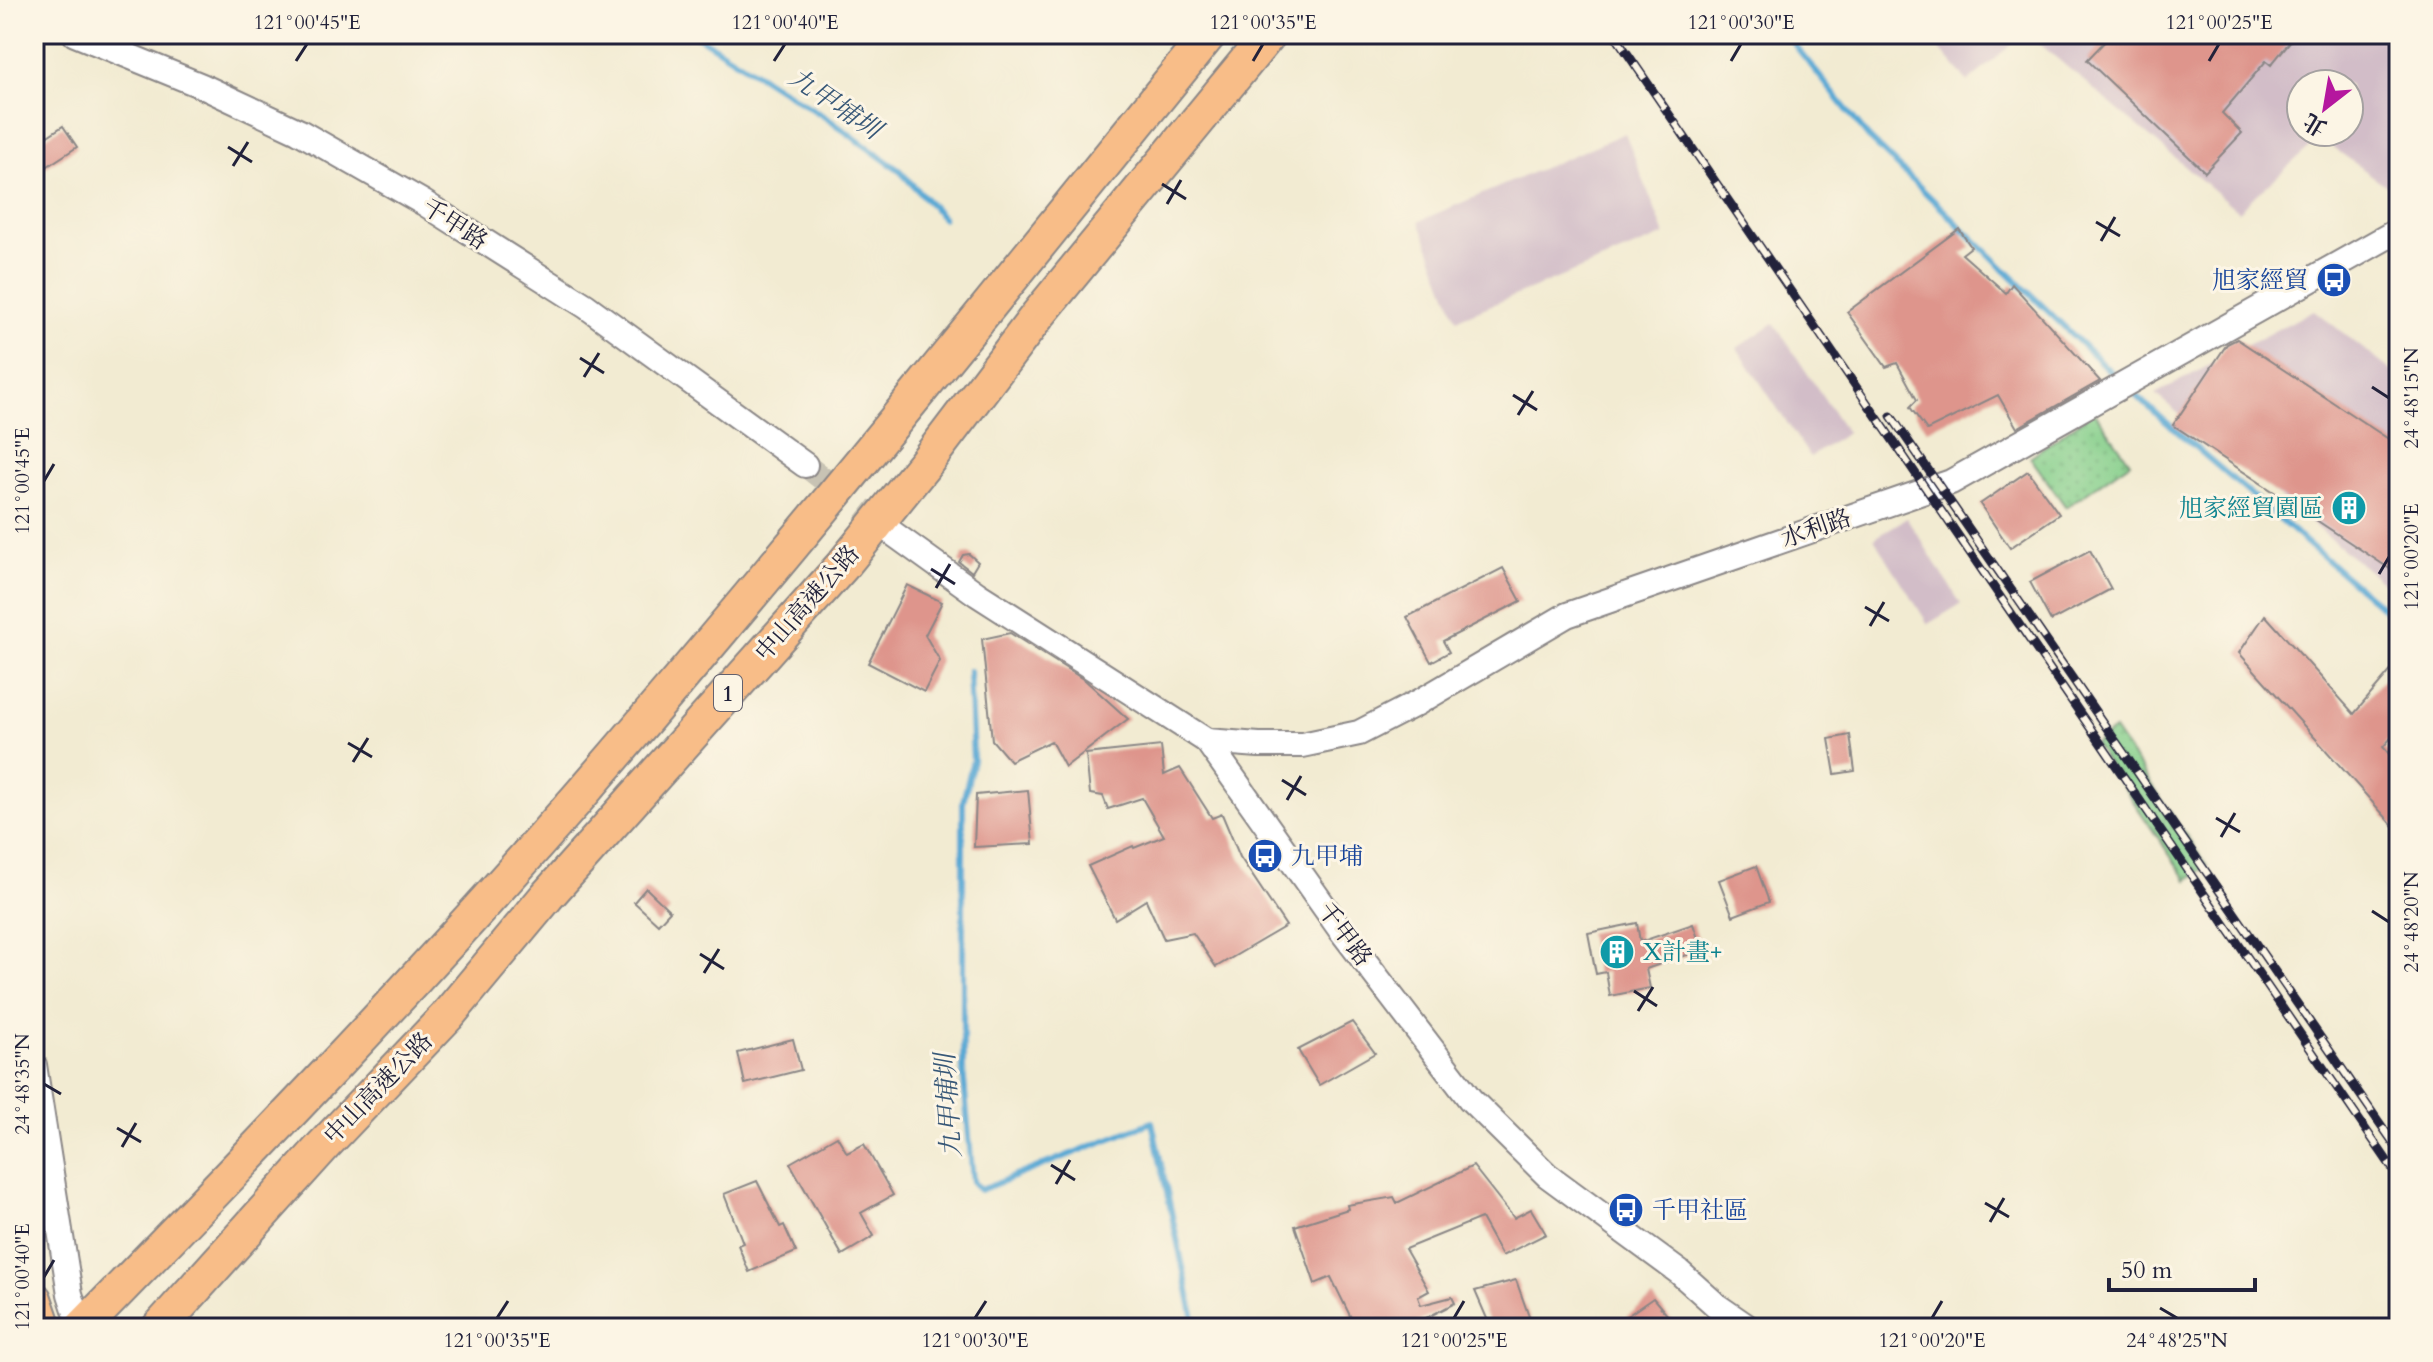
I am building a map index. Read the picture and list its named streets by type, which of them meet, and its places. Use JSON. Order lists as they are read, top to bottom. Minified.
{"streets":{"highway":["中山高速公路","1"],"street":["千甲路","水利路"]},"crossings":[["千甲路","水利路"]],"water":["九甲埔圳"],"places":{"bus stop":["旭家經貿","九甲埔","千甲社區"],"building":["旭家經貿園區","X計畫+"]},"scale_bar":"50 m","north":"bottom left","coordinates":["121°00'45\"E","121°00'40\"E","121°00'35\"E","121°00'30\"E","121°00'25\"E","24°48'15\"N","121°00'20\"E","24°48'20\"N","24°48'35\"N","24°48'25\"N"]}
